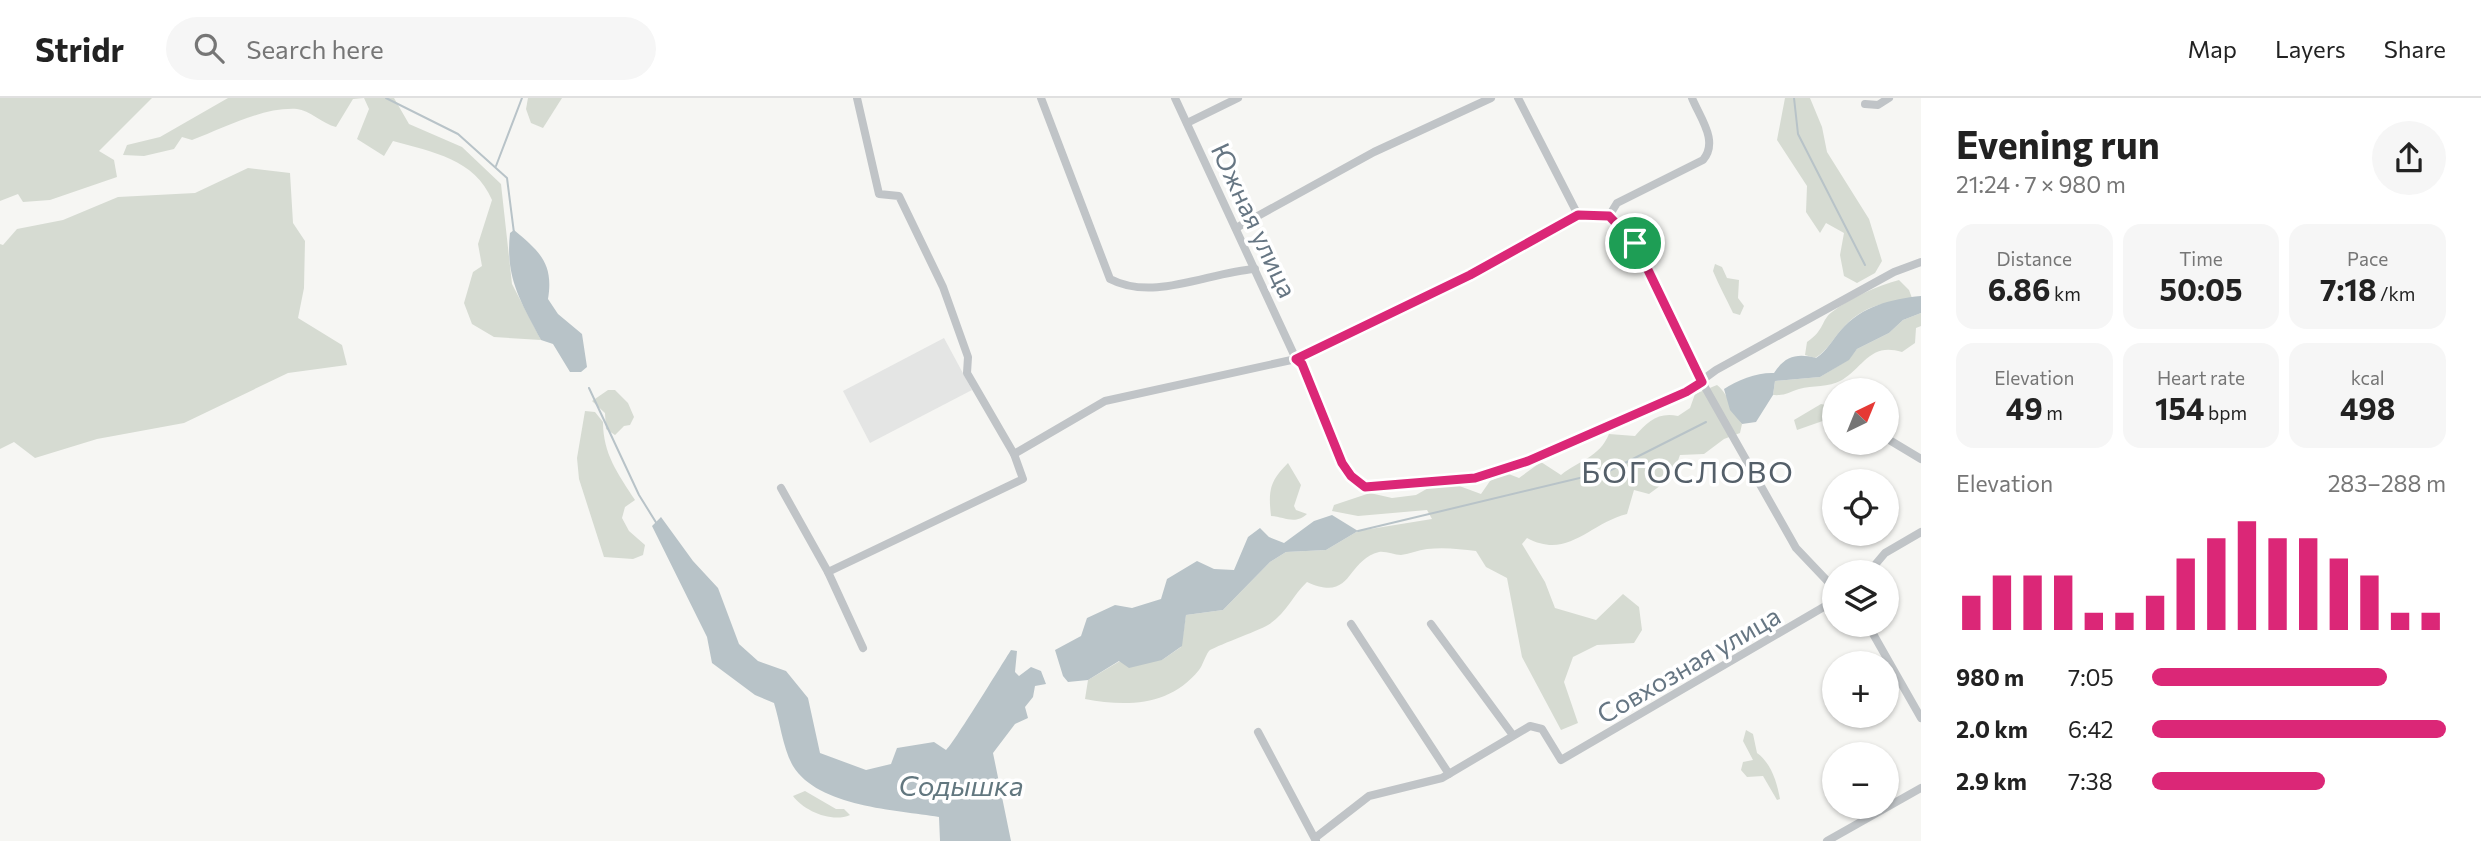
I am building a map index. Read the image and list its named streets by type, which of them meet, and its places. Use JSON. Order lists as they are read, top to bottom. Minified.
{"streets":{"street":["Южная улица","Совхозная улица"]},"districts":["БОГОСЛОВО"],"water":["Содышка"],"north":"top right","page":{"header":"Stridr","search":"Search here","nav":["Map","Layers","Share"],"heading":["Evening run","21:24 · 7 × 980 m"],"stats":[["Distance","6.86 km"],["Time","50:05"],["Pace","7:18 /km"],["Elevation","49 m"],["Heart rate","154 bpm"],["kcal","498"]],"map_buttons":["+","−"],"chart":["Elevation","283–288 m"],"list":[{"name":"980 m","note":"7:05"},{"name":"2.0 km","note":"6:42"},{"name":"2.9 km","note":"7:38"}]}}
